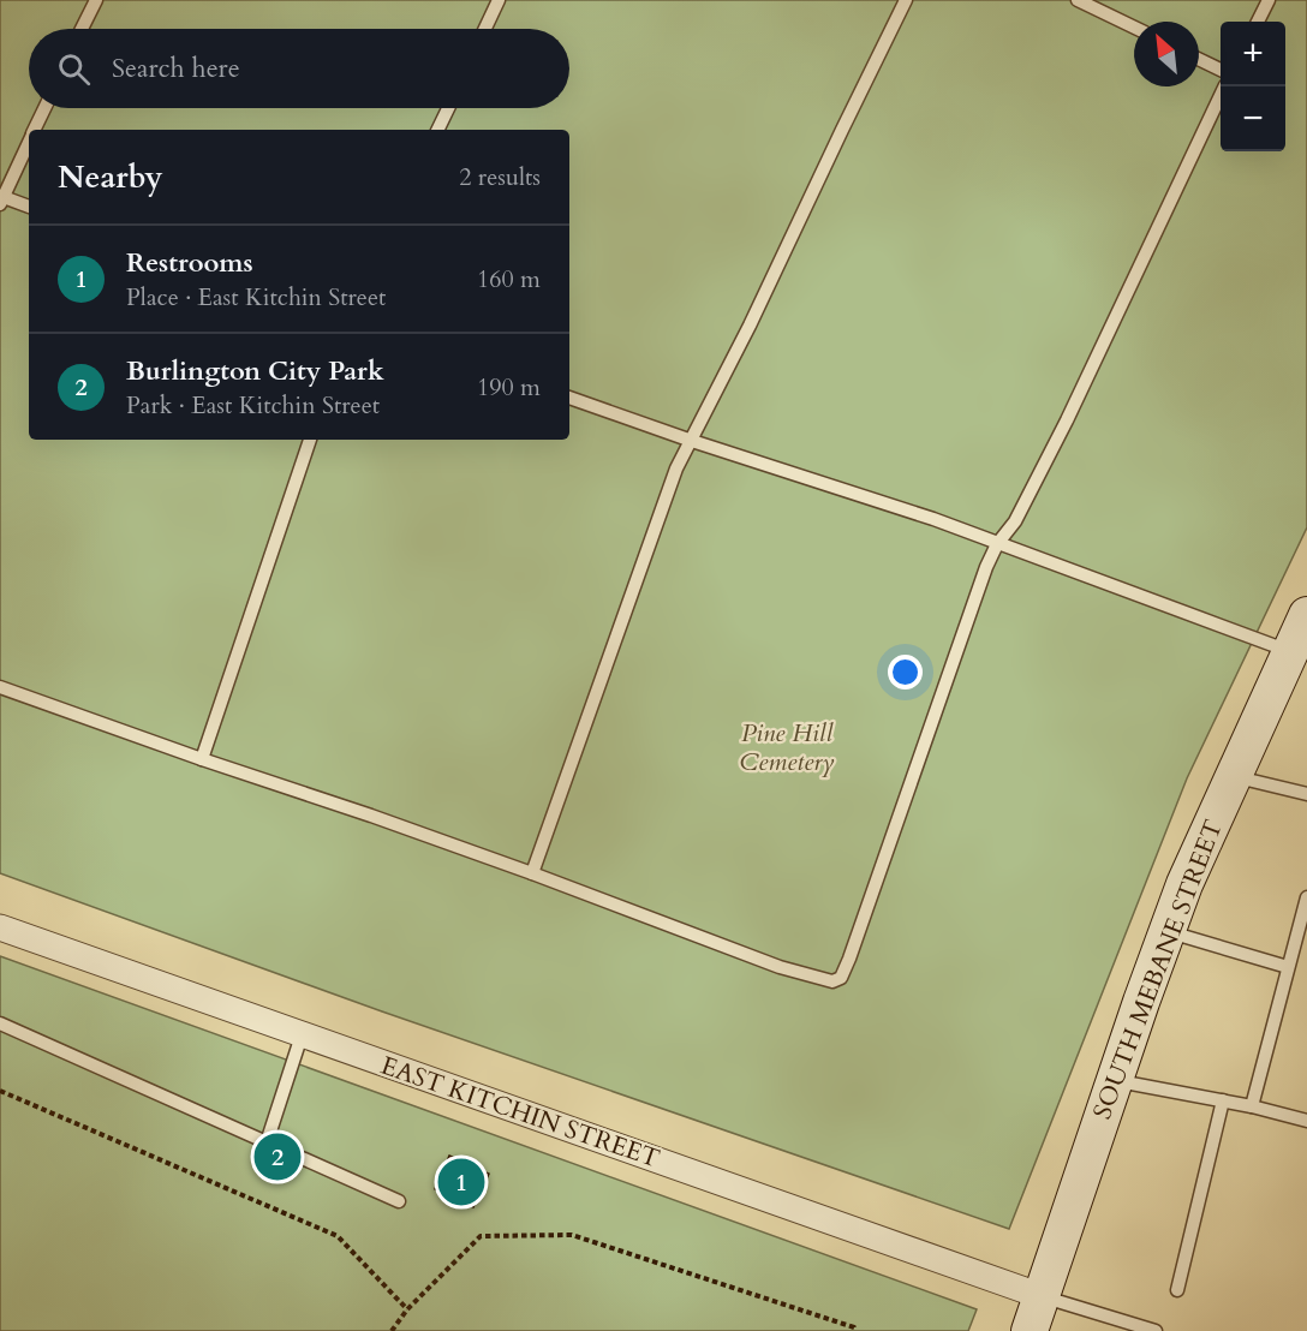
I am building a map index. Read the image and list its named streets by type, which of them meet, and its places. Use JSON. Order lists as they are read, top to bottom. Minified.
{"streets":{"street":["SOUTH MEBANE STREET","EAST KITCHIN STREET"]},"crossings":[["SOUTH MEBANE STREET","EAST KITCHIN STREET"]],"parks":["Pine Hill Cemetery"],"north":"top left","page":{"map_buttons":["+","−"],"search":"Search here","heading":["Nearby","2 results"],"list":[{"mark":"1","name":"Restrooms","note":"Place · East Kitchin Street","value":"160 m"},{"mark":"2","name":"Burlington City Park","note":"Park · East Kitchin Street","value":"190 m"}],"pins":["2","1"]}}
